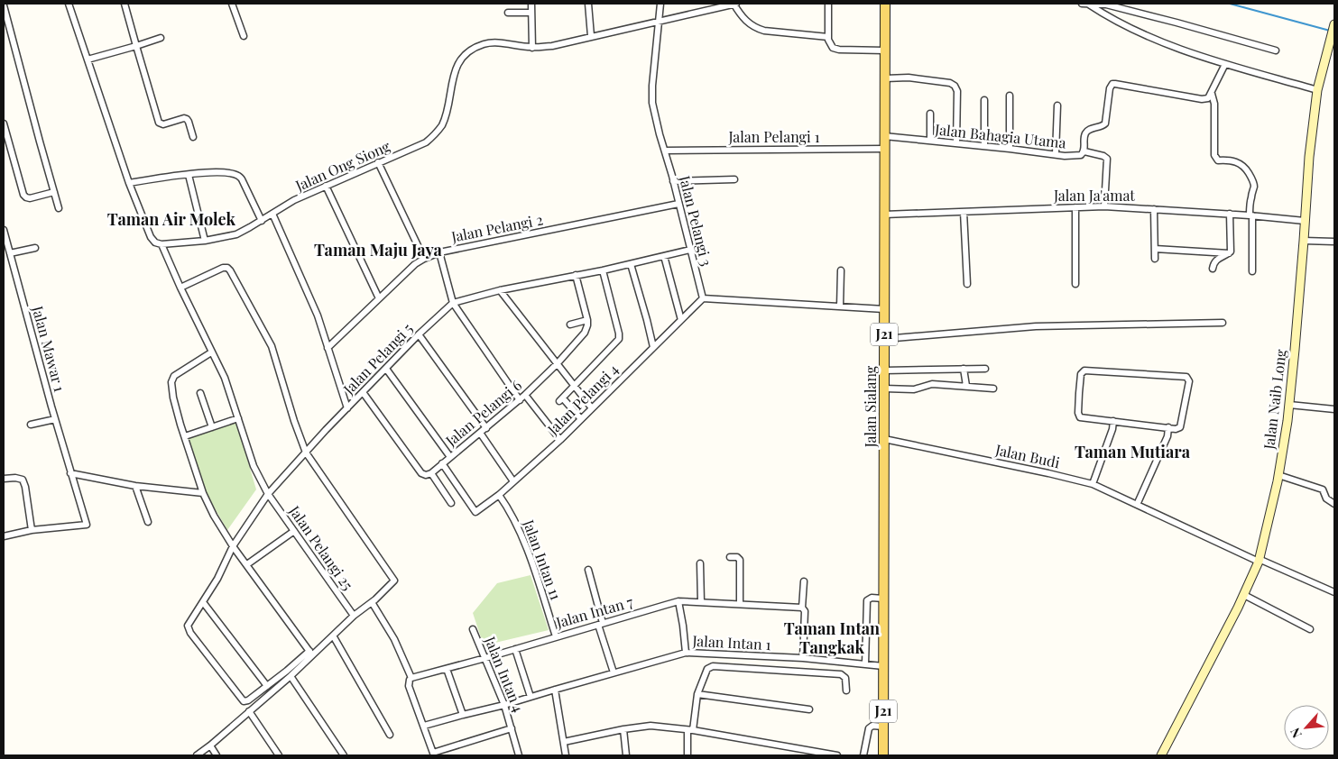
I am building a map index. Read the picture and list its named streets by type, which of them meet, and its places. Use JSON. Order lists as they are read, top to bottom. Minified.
{"streets":{"main road":["J21","Jalan Naib Long","Jalan Sialang"],"street":["Jalan Bahagia Utama","Jalan Pelangi 1","Jalan Ong Siong","Jalan Ja'amat","Jalan Pelangi 3","Jalan Pelangi 2","Jalan Mawar 1","Jalan Pelangi 5","Jalan Pelangi 4","Jalan Pelangi 6","Jalan Budi","Jalan Pelangi 25","Jalan Intan 11","Jalan Intan 7","Jalan Intan 1","Jalan Intan 4"]},"crossings":[["Jalan Bahagia Utama","Jalan Sialang"],["Jalan Pelangi 1","Jalan Pelangi 3"],["Jalan Pelangi 1","Jalan Sialang"],["Jalan Ong Siong","Jalan Pelangi 3"],["Jalan Ong Siong","Jalan Pelangi 25"],["Jalan Ja'amat","Jalan Naib Long"],["Jalan Ja'amat","Jalan Sialang"],["Jalan Pelangi 3","Jalan Pelangi 2"],["Jalan Pelangi 3","Jalan Pelangi 5"],["Jalan Pelangi 3","Jalan Pelangi 4"],["Jalan Pelangi 5","Jalan Pelangi 25"],["Jalan Pelangi 4","Jalan Pelangi 6"],["Jalan Pelangi 4","Jalan Intan 11"],["Jalan Naib Long","Jalan Budi"],["Jalan Sialang","Jalan Budi"],["Jalan Sialang","Jalan Intan 1"],["Jalan Intan 11","Jalan Intan 7"],["Jalan Intan 7","Jalan Intan 4"],["Jalan Intan 1","Jalan Intan 4"]],"districts":["Taman Air Molek","Taman Maju Jaya","Taman Mutiara","Taman Intan Tangkak"],"north":"bottom left"}
